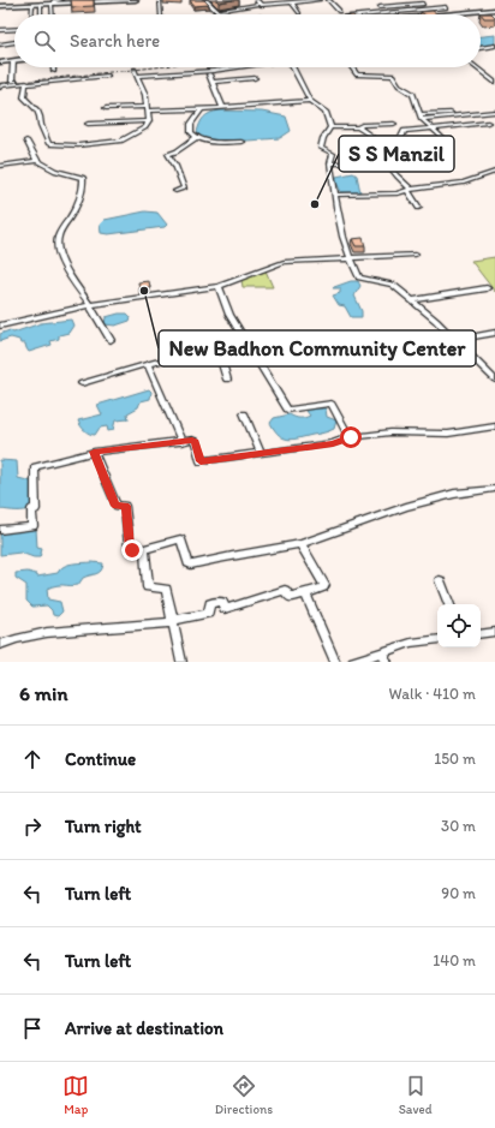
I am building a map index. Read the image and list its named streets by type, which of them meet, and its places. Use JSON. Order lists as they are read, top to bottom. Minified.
{"places":["S S Manzil","New Badhon Community Center"],"page":{"search":"Search here","heading":["6 min","Walk · 410 m"],"list":[["Continue","150 m"],["Turn right","30 m"],["Turn left","90 m"],["Turn left","140 m"],"Arrive at destination"],"nav":["Map","Directions","Saved"]}}
